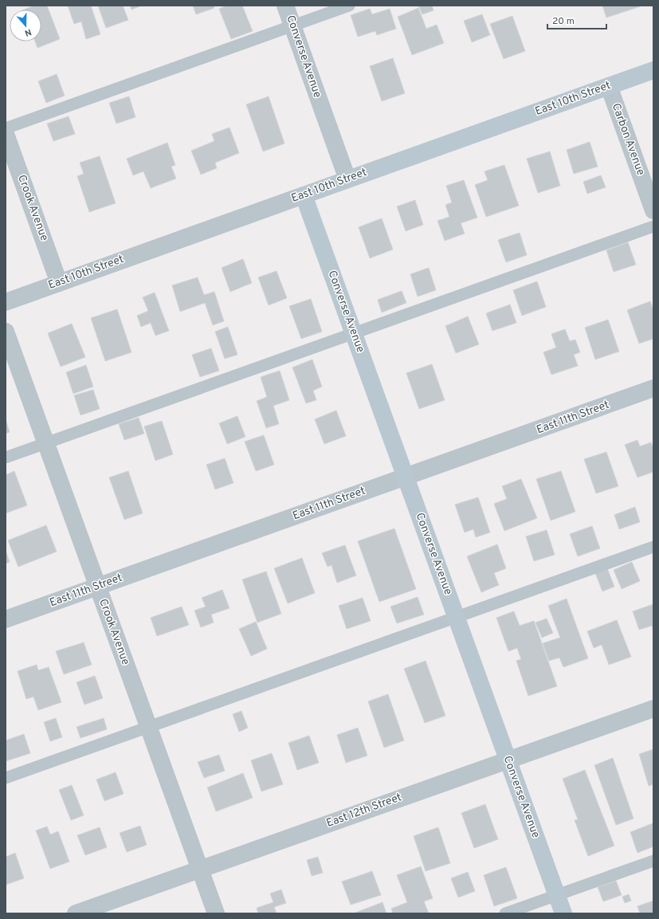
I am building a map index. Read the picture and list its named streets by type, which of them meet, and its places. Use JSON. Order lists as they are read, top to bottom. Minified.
{"streets":{"street":["Converse Avenue","East 10th Street","Carbon Avenue","Crook Avenue","East 11th Street","East 12th Street"]},"crossings":[["Converse Avenue","East 10th Street"],["Converse Avenue","East 11th Street"],["Converse Avenue","East 12th Street"],["East 10th Street","Carbon Avenue"],["East 10th Street","Crook Avenue"],["Crook Avenue","East 11th Street"],["Crook Avenue","East 12th Street"]],"scale_bar":"20 m","north":"bottom"}
